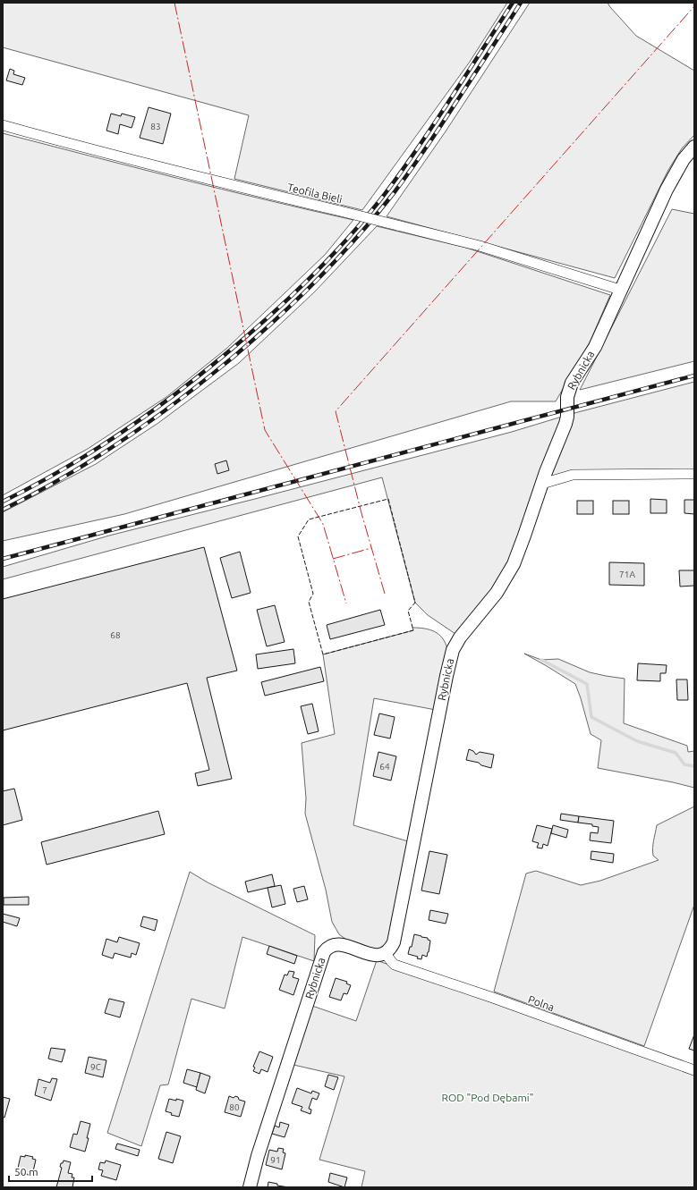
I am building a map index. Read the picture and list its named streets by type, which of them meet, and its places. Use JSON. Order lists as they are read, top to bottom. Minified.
{"streets":{"street":["Teofila Bieli","Rybnicka","Polna"]},"crossings":[["Teofila Bieli","Rybnicka"],["Rybnicka","Polna"]],"parks":["ROD \"Pod Dębami\""],"house_numbers":["83","71A","68","64","9C","7","80","91"],"scale_bar":"50 m"}
